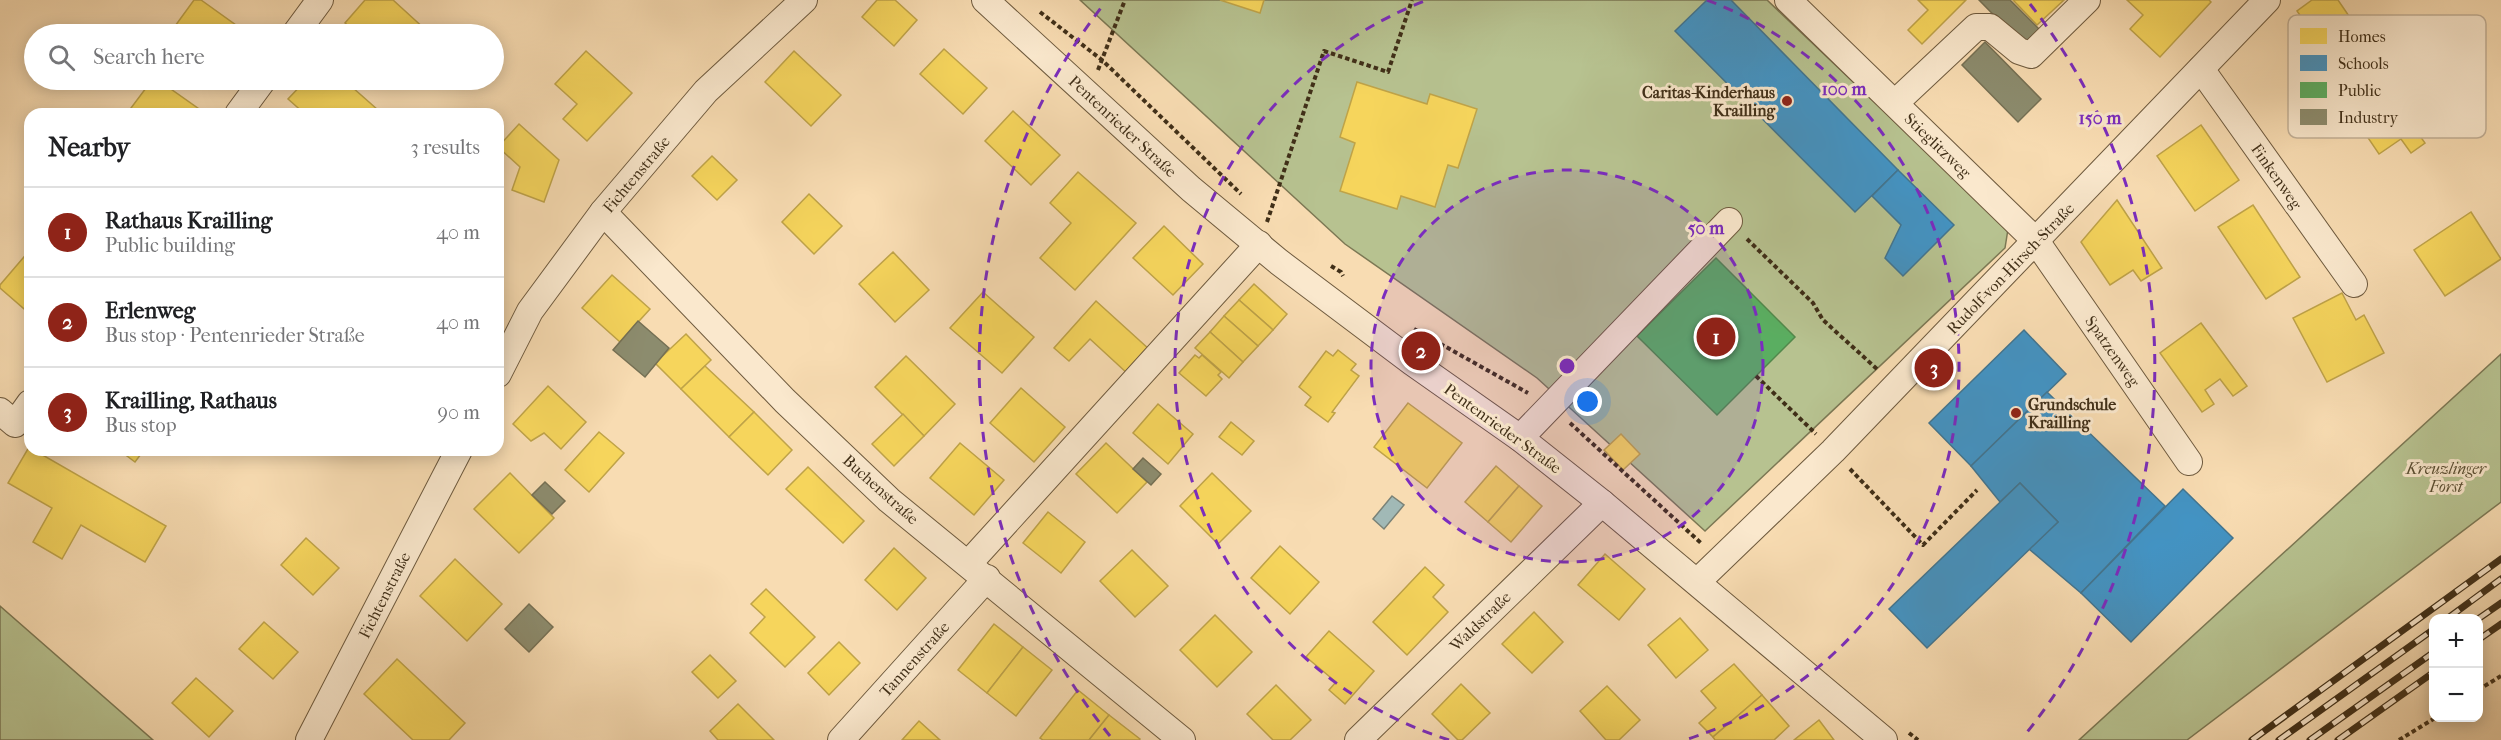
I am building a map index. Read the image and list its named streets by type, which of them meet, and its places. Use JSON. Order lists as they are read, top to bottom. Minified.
{"streets":{"street":["Pentenrieder Straße","Stieglitzweg","Fichtenstraße","Finkenweg","Rudolf-von-Hirsch-Straße","Spatzenweg","Buchenstraße","Waldstraße","Tannenstraße"]},"crossings":[["Pentenrieder Straße","Rudolf-von-Hirsch-Straße"],["Pentenrieder Straße","Waldstraße"],["Pentenrieder Straße","Tannenstraße"],["Stieglitzweg","Rudolf-von-Hirsch-Straße"],["Stieglitzweg","Spatzenweg"],["Fichtenstraße","Buchenstraße"],["Finkenweg","Rudolf-von-Hirsch-Straße"],["Rudolf-von-Hirsch-Straße","Spatzenweg"],["Buchenstraße","Tannenstraße"]],"parks":["Kreuzlinger Forst"],"places":["Caritas-Kinderhaus Krailling","Grundschule Krailling"],"legend":["Homes","Schools","Public","Industry"],"page":{"search":"Search here","heading":["Nearby","3 results"],"list":[{"mark":"1","name":"Rathaus Krailling","note":"Public building","value":"40 m"},{"mark":"2","name":"Erlenweg","note":"Bus stop · Pentenrieder Straße","value":"40 m"},{"mark":"3","name":"Krailling, Rathaus","note":"Bus stop","value":"90 m"}],"pins":["1","2","3"],"map_buttons":["+","−"]},"rings":["100 m","150 m","50 m"]}
